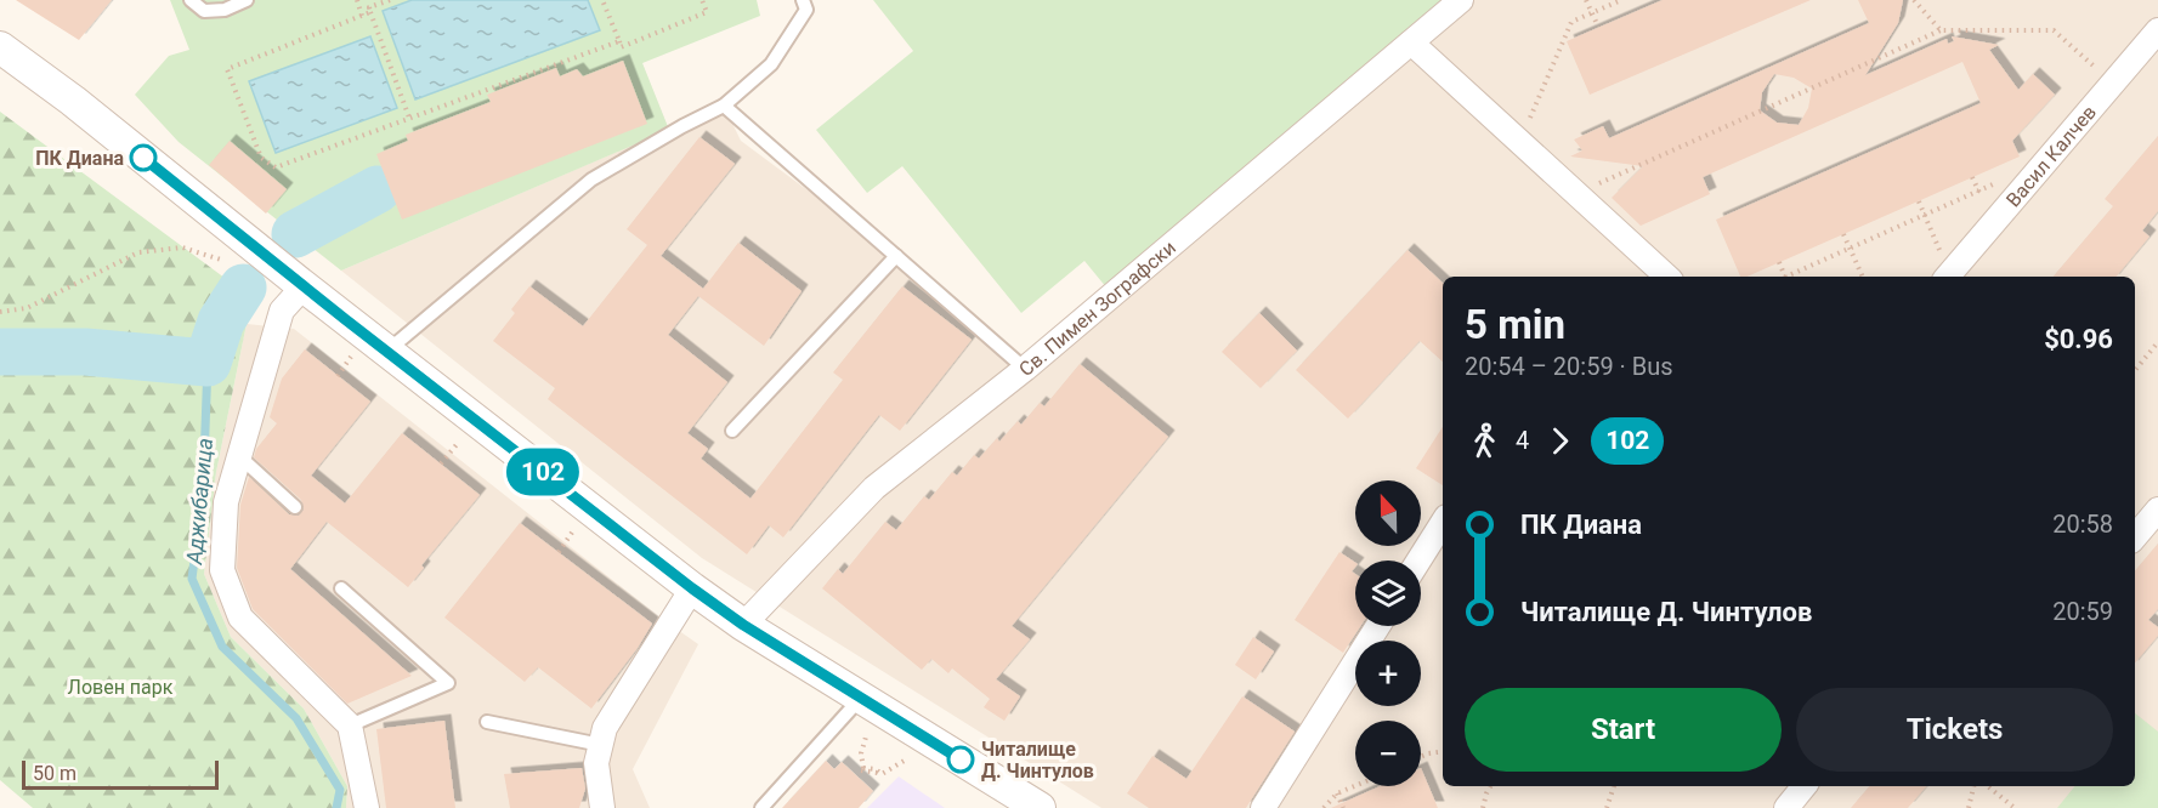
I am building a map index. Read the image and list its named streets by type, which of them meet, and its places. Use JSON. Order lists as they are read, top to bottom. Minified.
{"streets":{"street":["Васил Калчев","Св. Пимен Зографски"]},"water":["Аджибарица"],"parks":["Ловен парк"],"places":["ПК Диана","Читалище Д. Чинтулов"],"lines":["bus line 102"],"scale_bar":"50 m","north":"top","page":{"on_map":"102","heading":["5 min","20:54 – 20:59 · Bus","$0.96"],"legs":["4","102"],"map_buttons":["+","−"],"list":[{"name":"ПК Диана","value":"20:58"},{"name":"Читалище Д. Чинтулов","value":"20:59"}],"buttons":["Start","Tickets"],"scale":"50 m"}}
